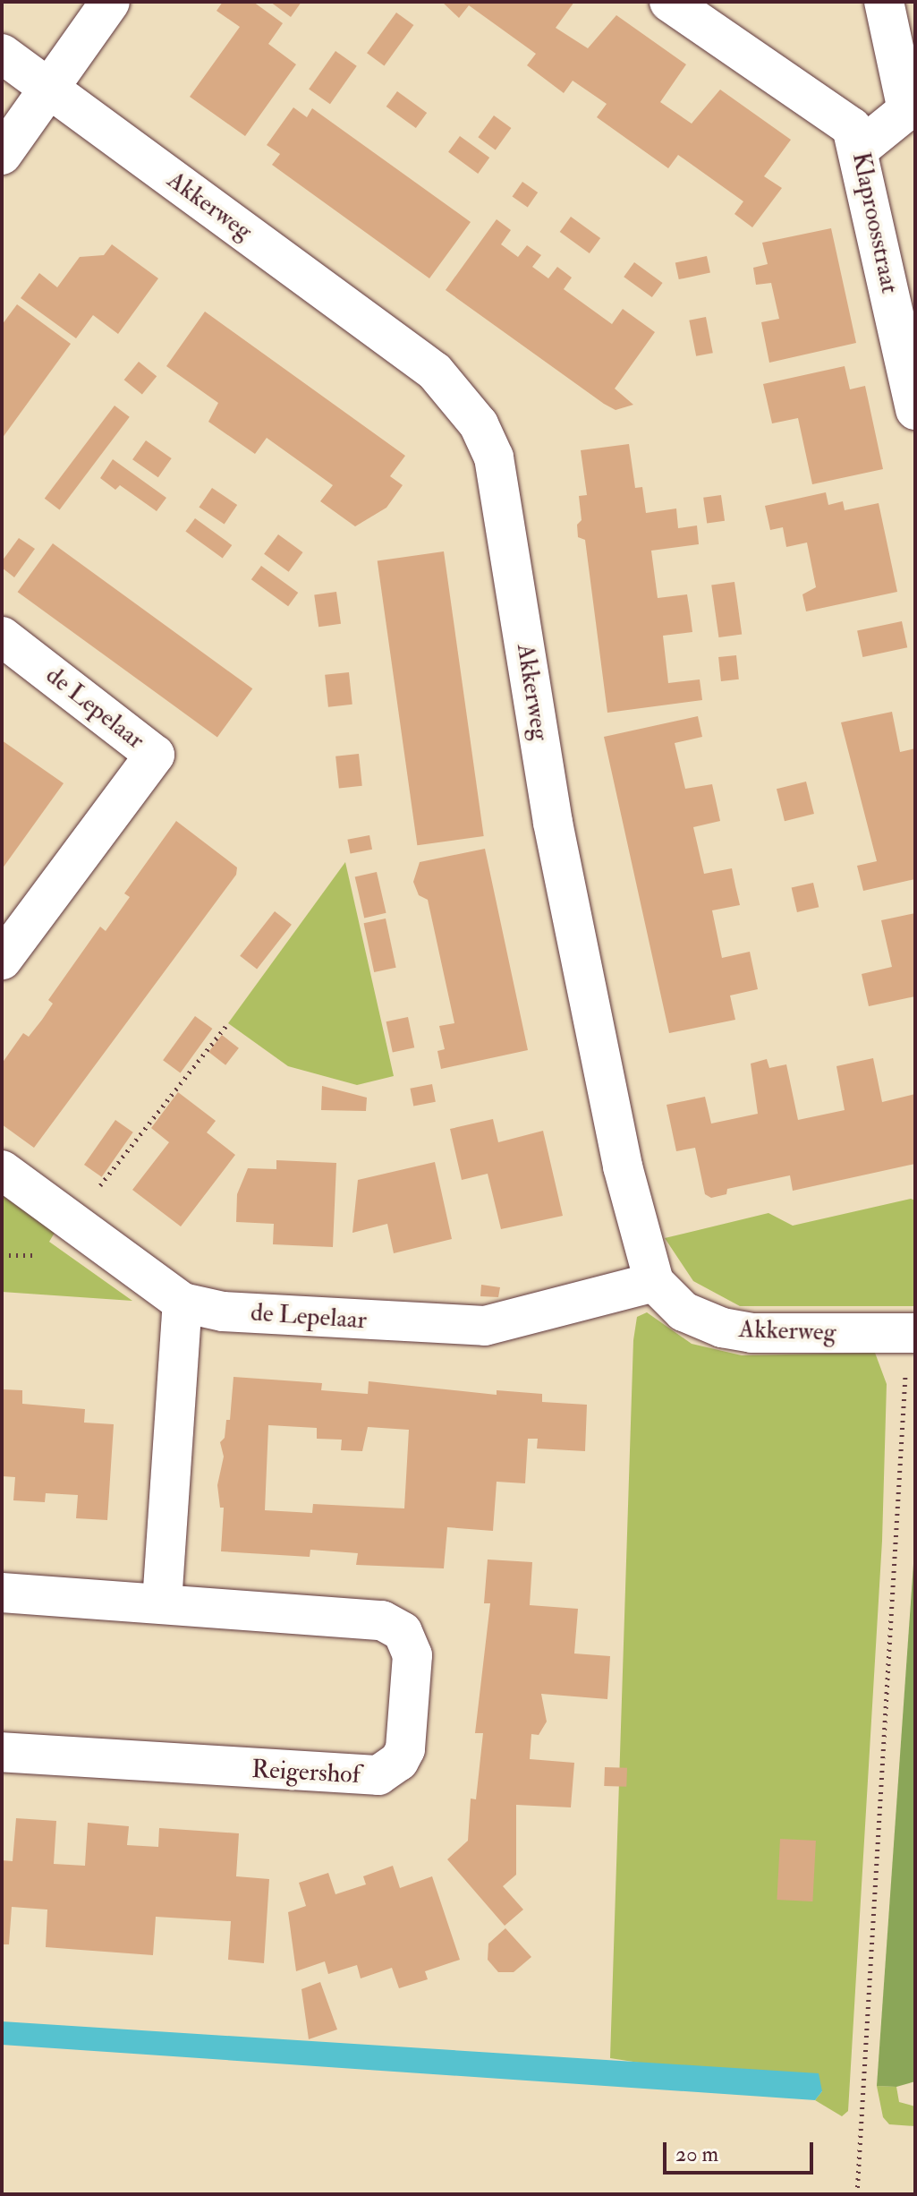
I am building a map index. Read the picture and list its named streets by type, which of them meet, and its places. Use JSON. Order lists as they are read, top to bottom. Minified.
{"streets":{"street":["Akkerweg","Klaproosstraat","de Lepelaar","Reigershof"]},"crossings":[["Akkerweg","de Lepelaar"]],"scale_bar":"20 m"}
